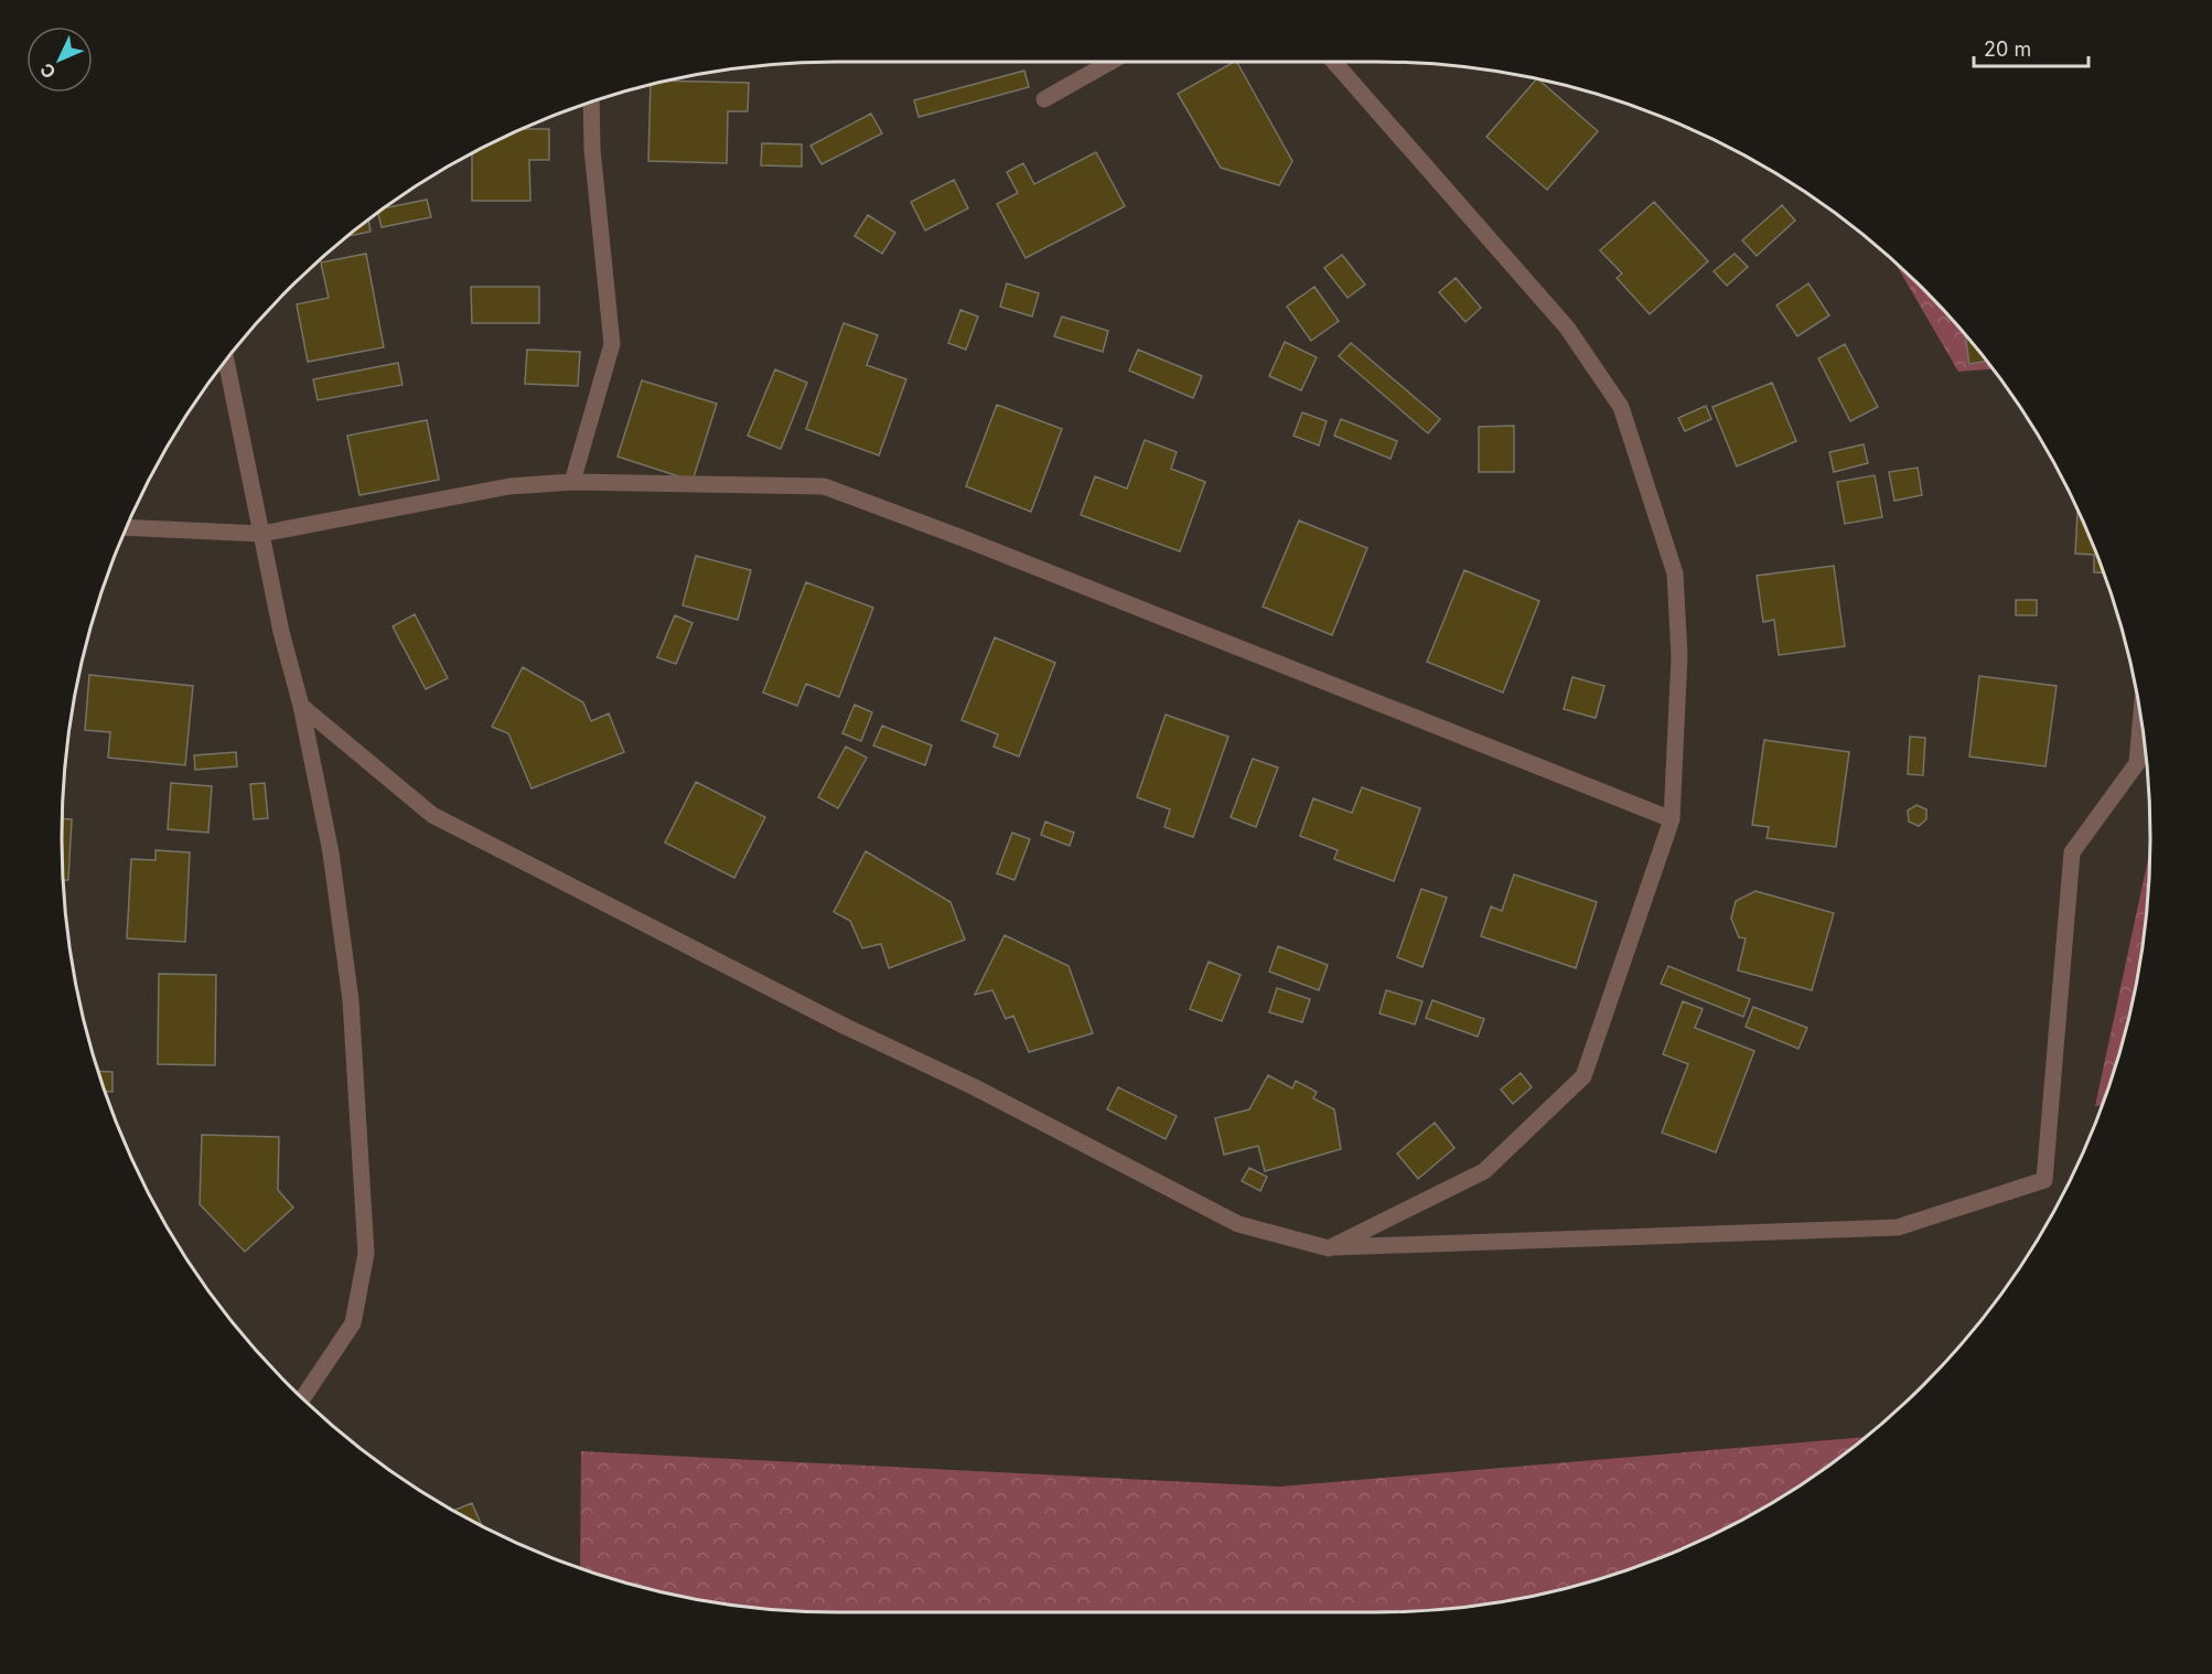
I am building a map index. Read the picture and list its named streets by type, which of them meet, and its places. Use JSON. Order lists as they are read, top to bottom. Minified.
{"scale_bar":"20 m","north":"bottom left"}
